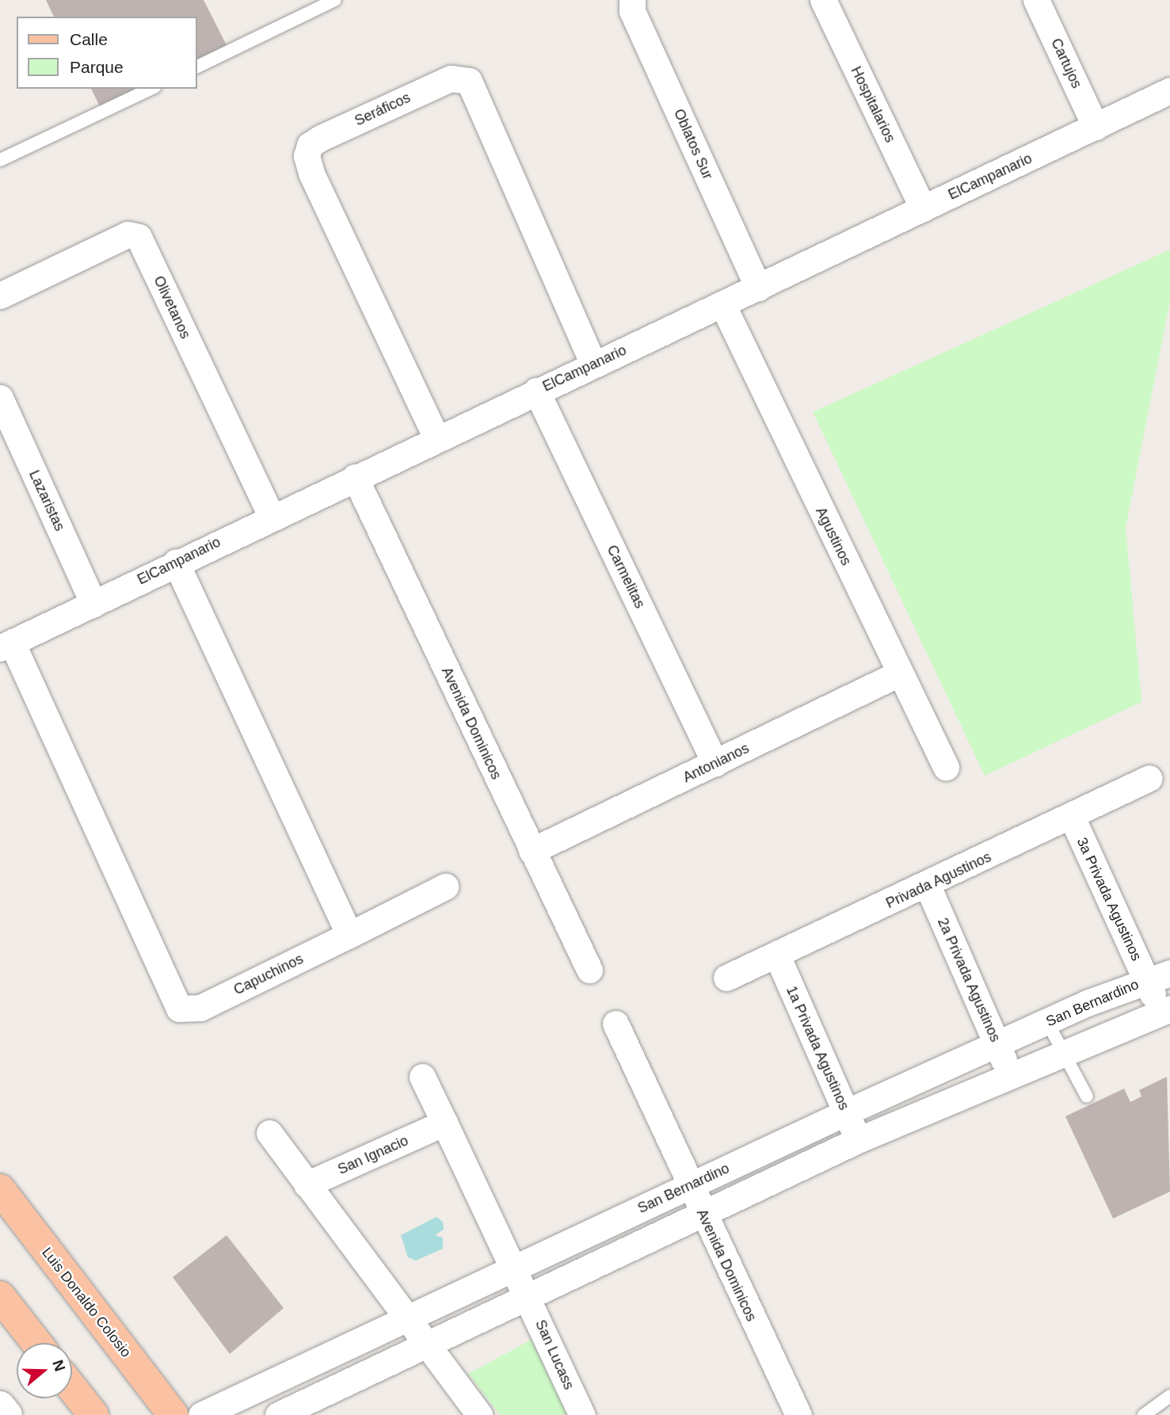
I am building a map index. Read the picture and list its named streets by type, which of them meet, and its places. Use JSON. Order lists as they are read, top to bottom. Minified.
{"streets":{"main road":["Luis Donaldo Colosio"],"street":["Cartujos","Hospitalarios","Seráficos","Oblatos Sur","ElCampanario","Olivetanos","Lazaristas","Agustinos","Carmelitas","Avenida Dominicos","Antonianos","Privada Agustinos","3a Privada Agustinos","Capuchinos","2a Privada Agustinos","San Bernardino","1a Privada Agustinos","San Ignacio","San Lucass"]},"crossings":[["Cartujos","ElCampanario"],["Hospitalarios","ElCampanario"],["Seráficos","ElCampanario"],["Oblatos Sur","ElCampanario"],["ElCampanario","Olivetanos"],["ElCampanario","Lazaristas"],["ElCampanario","Agustinos"],["ElCampanario","Carmelitas"],["ElCampanario","Avenida Dominicos"],["ElCampanario","Capuchinos"],["Agustinos","Antonianos"],["Carmelitas","Antonianos"],["Avenida Dominicos","Antonianos"],["Avenida Dominicos","San Bernardino"],["Privada Agustinos","3a Privada Agustinos"],["Privada Agustinos","2a Privada Agustinos"],["Privada Agustinos","1a Privada Agustinos"],["3a Privada Agustinos","San Bernardino"],["2a Privada Agustinos","San Bernardino"],["San Bernardino","1a Privada Agustinos"],["San Bernardino","San Lucass"]],"legend":["Calle","Parque"],"north":"right"}
